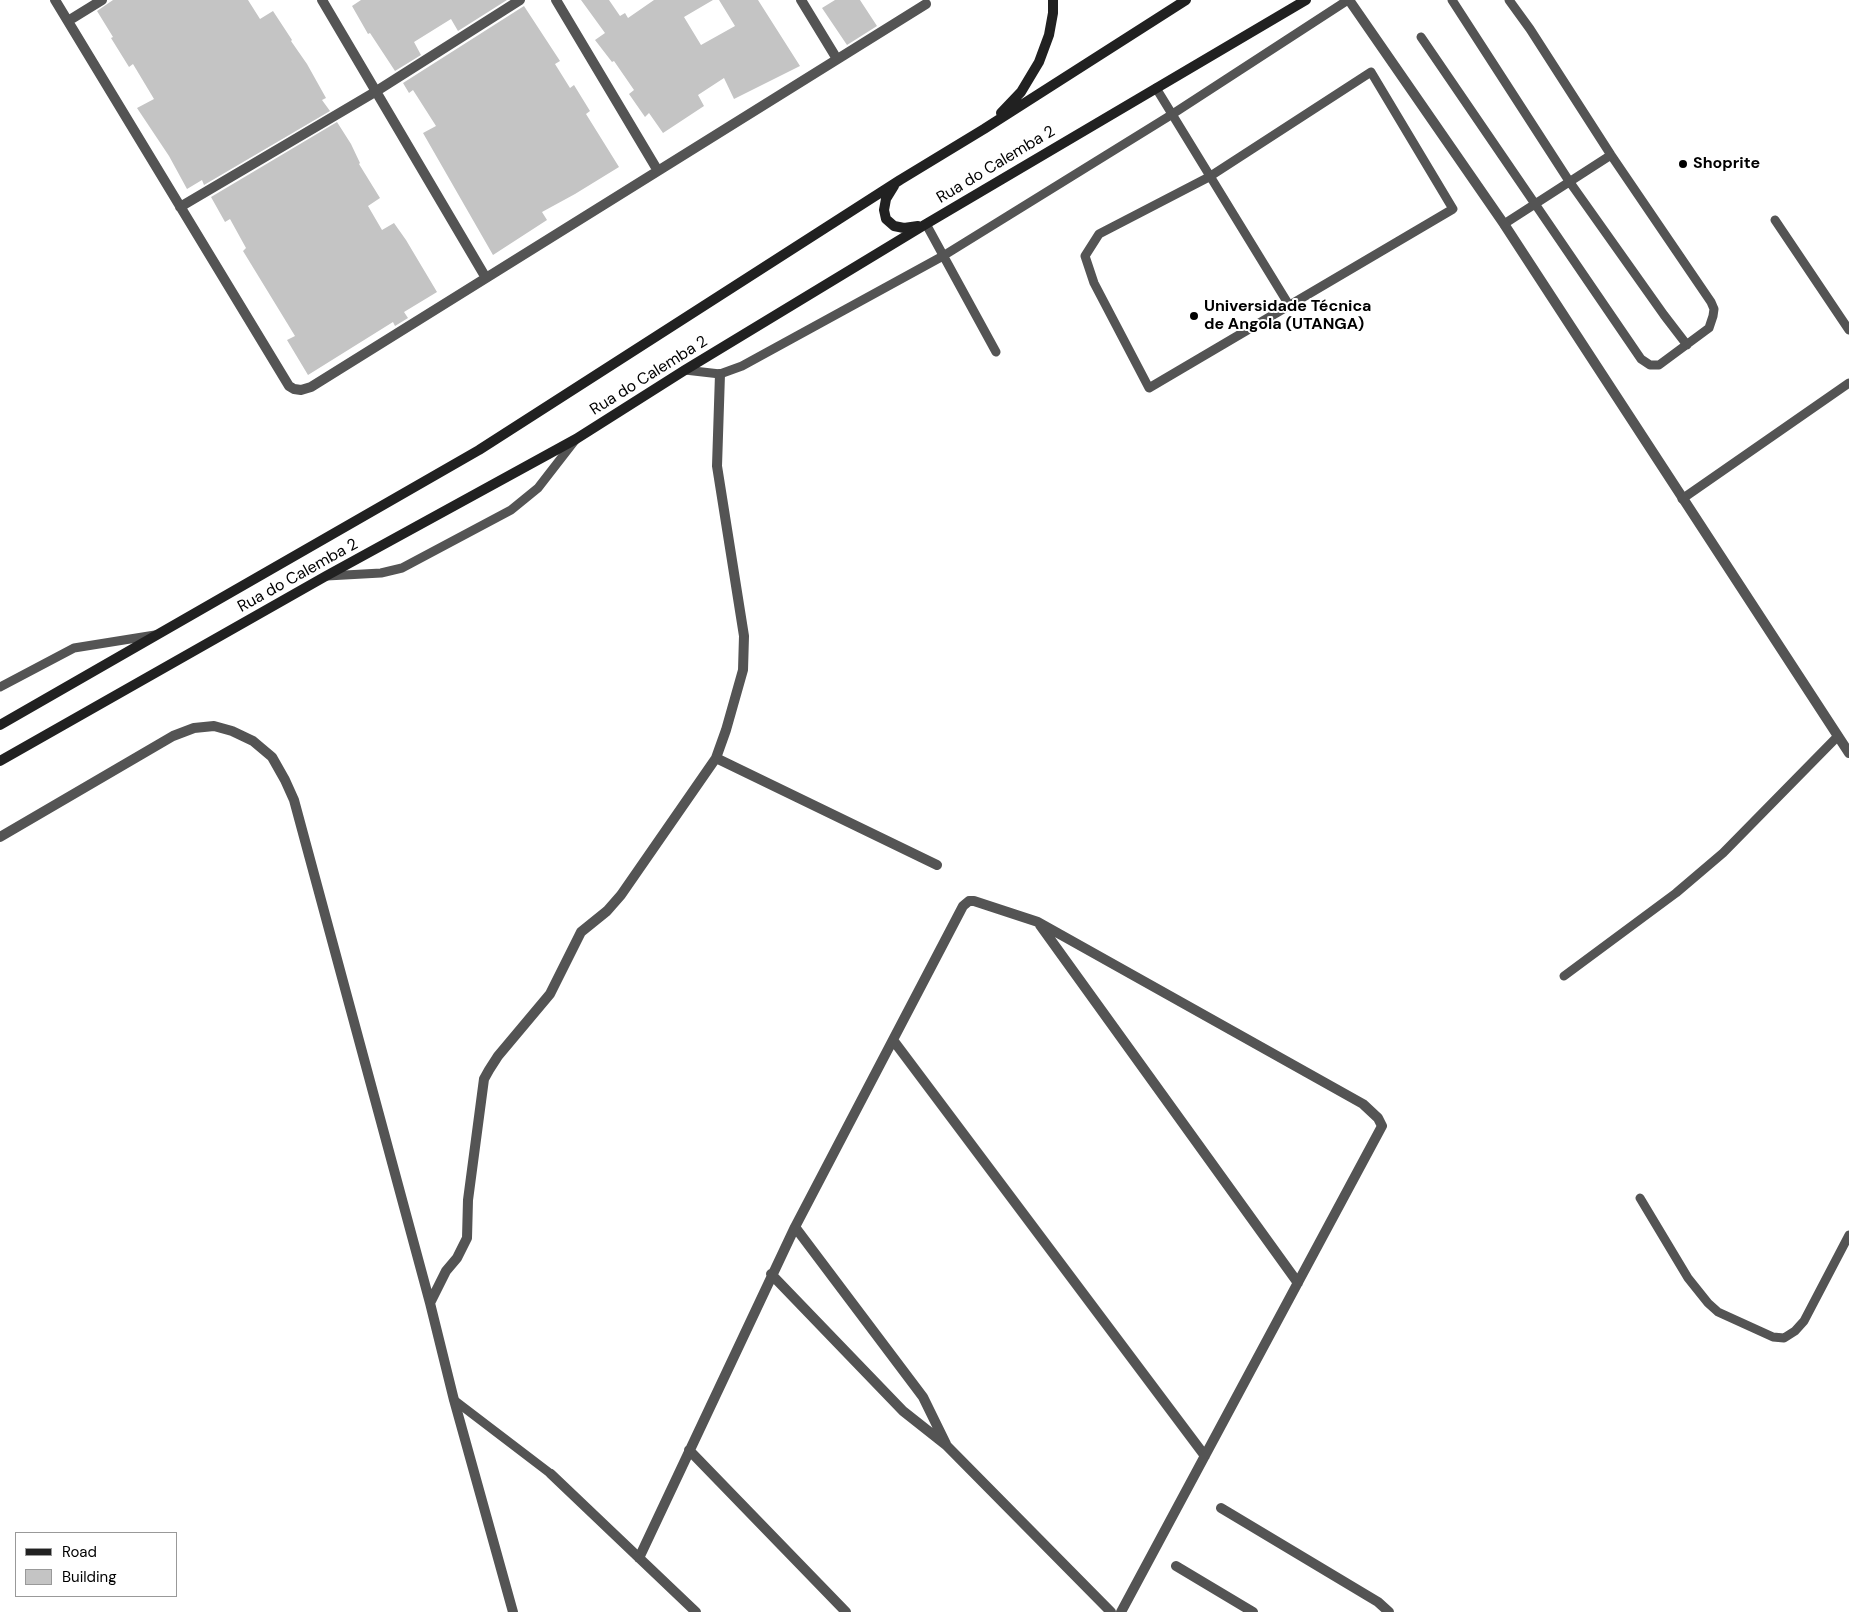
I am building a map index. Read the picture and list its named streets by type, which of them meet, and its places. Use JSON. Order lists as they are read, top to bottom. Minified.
{"streets":{"main road":["Rua do Calemba 2"]},"places":["Shoprite","Universidade Técnica de Angola (UTANGA)"],"legend":["Road","Building"]}
